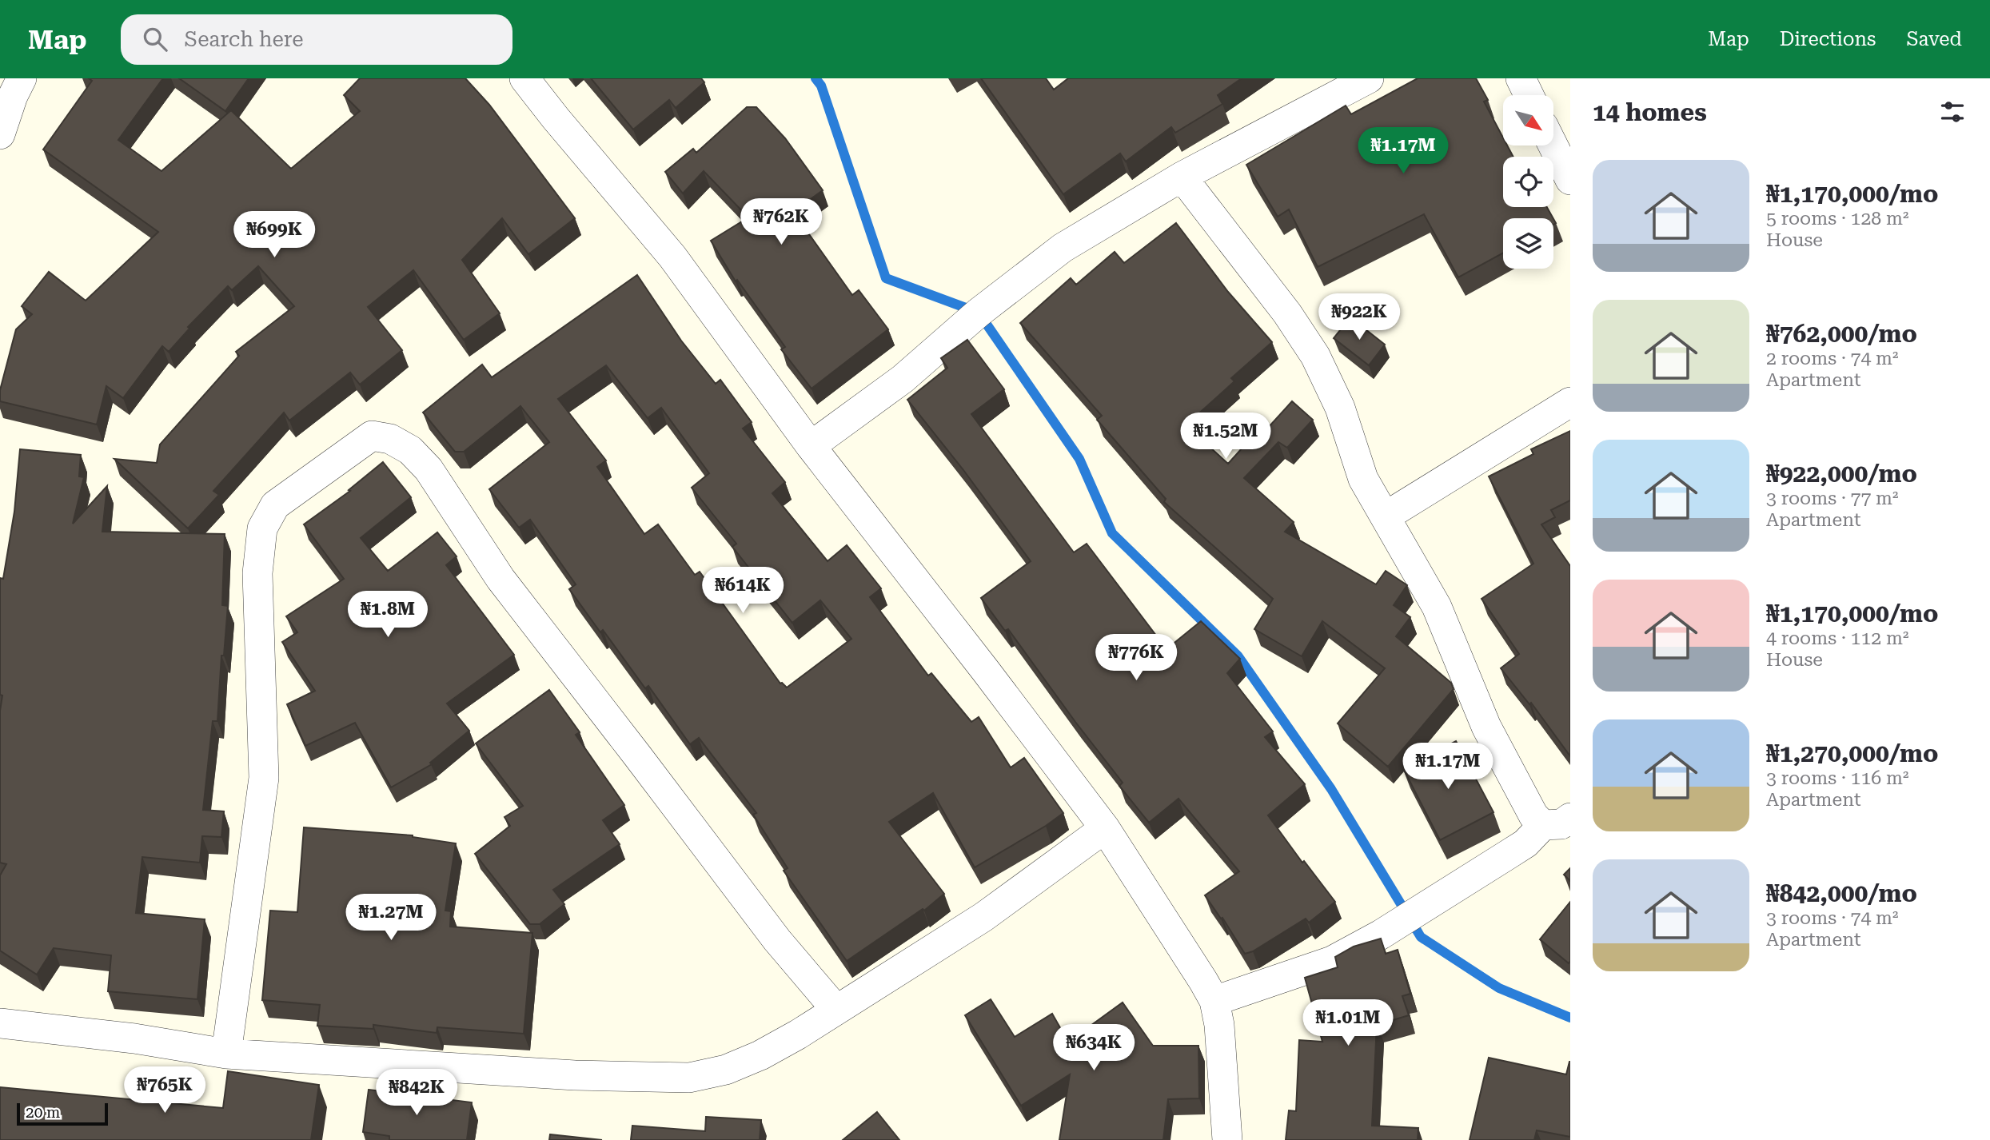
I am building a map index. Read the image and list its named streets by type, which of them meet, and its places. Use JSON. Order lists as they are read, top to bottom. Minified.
{"scale_bar":"20 m","north":"bottom right","page":{"header":"Map","search":"Search here","nav":["Map","Directions","Saved"],"heading":"14 homes","price":["₦1.17M","₦762K","₦699K","₦922K","₦1.52M","₦614K","₦1.8M","₦776K","₦1.17M","₦1.27M","₦1.01M","₦634K","₦765K","₦842K"],"list":[{"name":"₦1,170,000/mo","note":"5 rooms · 128 m² · House"},{"name":"₦762,000/mo","note":"2 rooms · 74 m² · Apartment"},{"name":"₦922,000/mo","note":"3 rooms · 77 m² · Apartment"},{"name":"₦1,170,000/mo","note":"4 rooms · 112 m² · House"},{"name":"₦1,270,000/mo","note":"3 rooms · 116 m² · Apartment"},{"name":"₦842,000/mo","note":"3 rooms · 74 m² · Apartment"}],"scale":"20 m"}}
